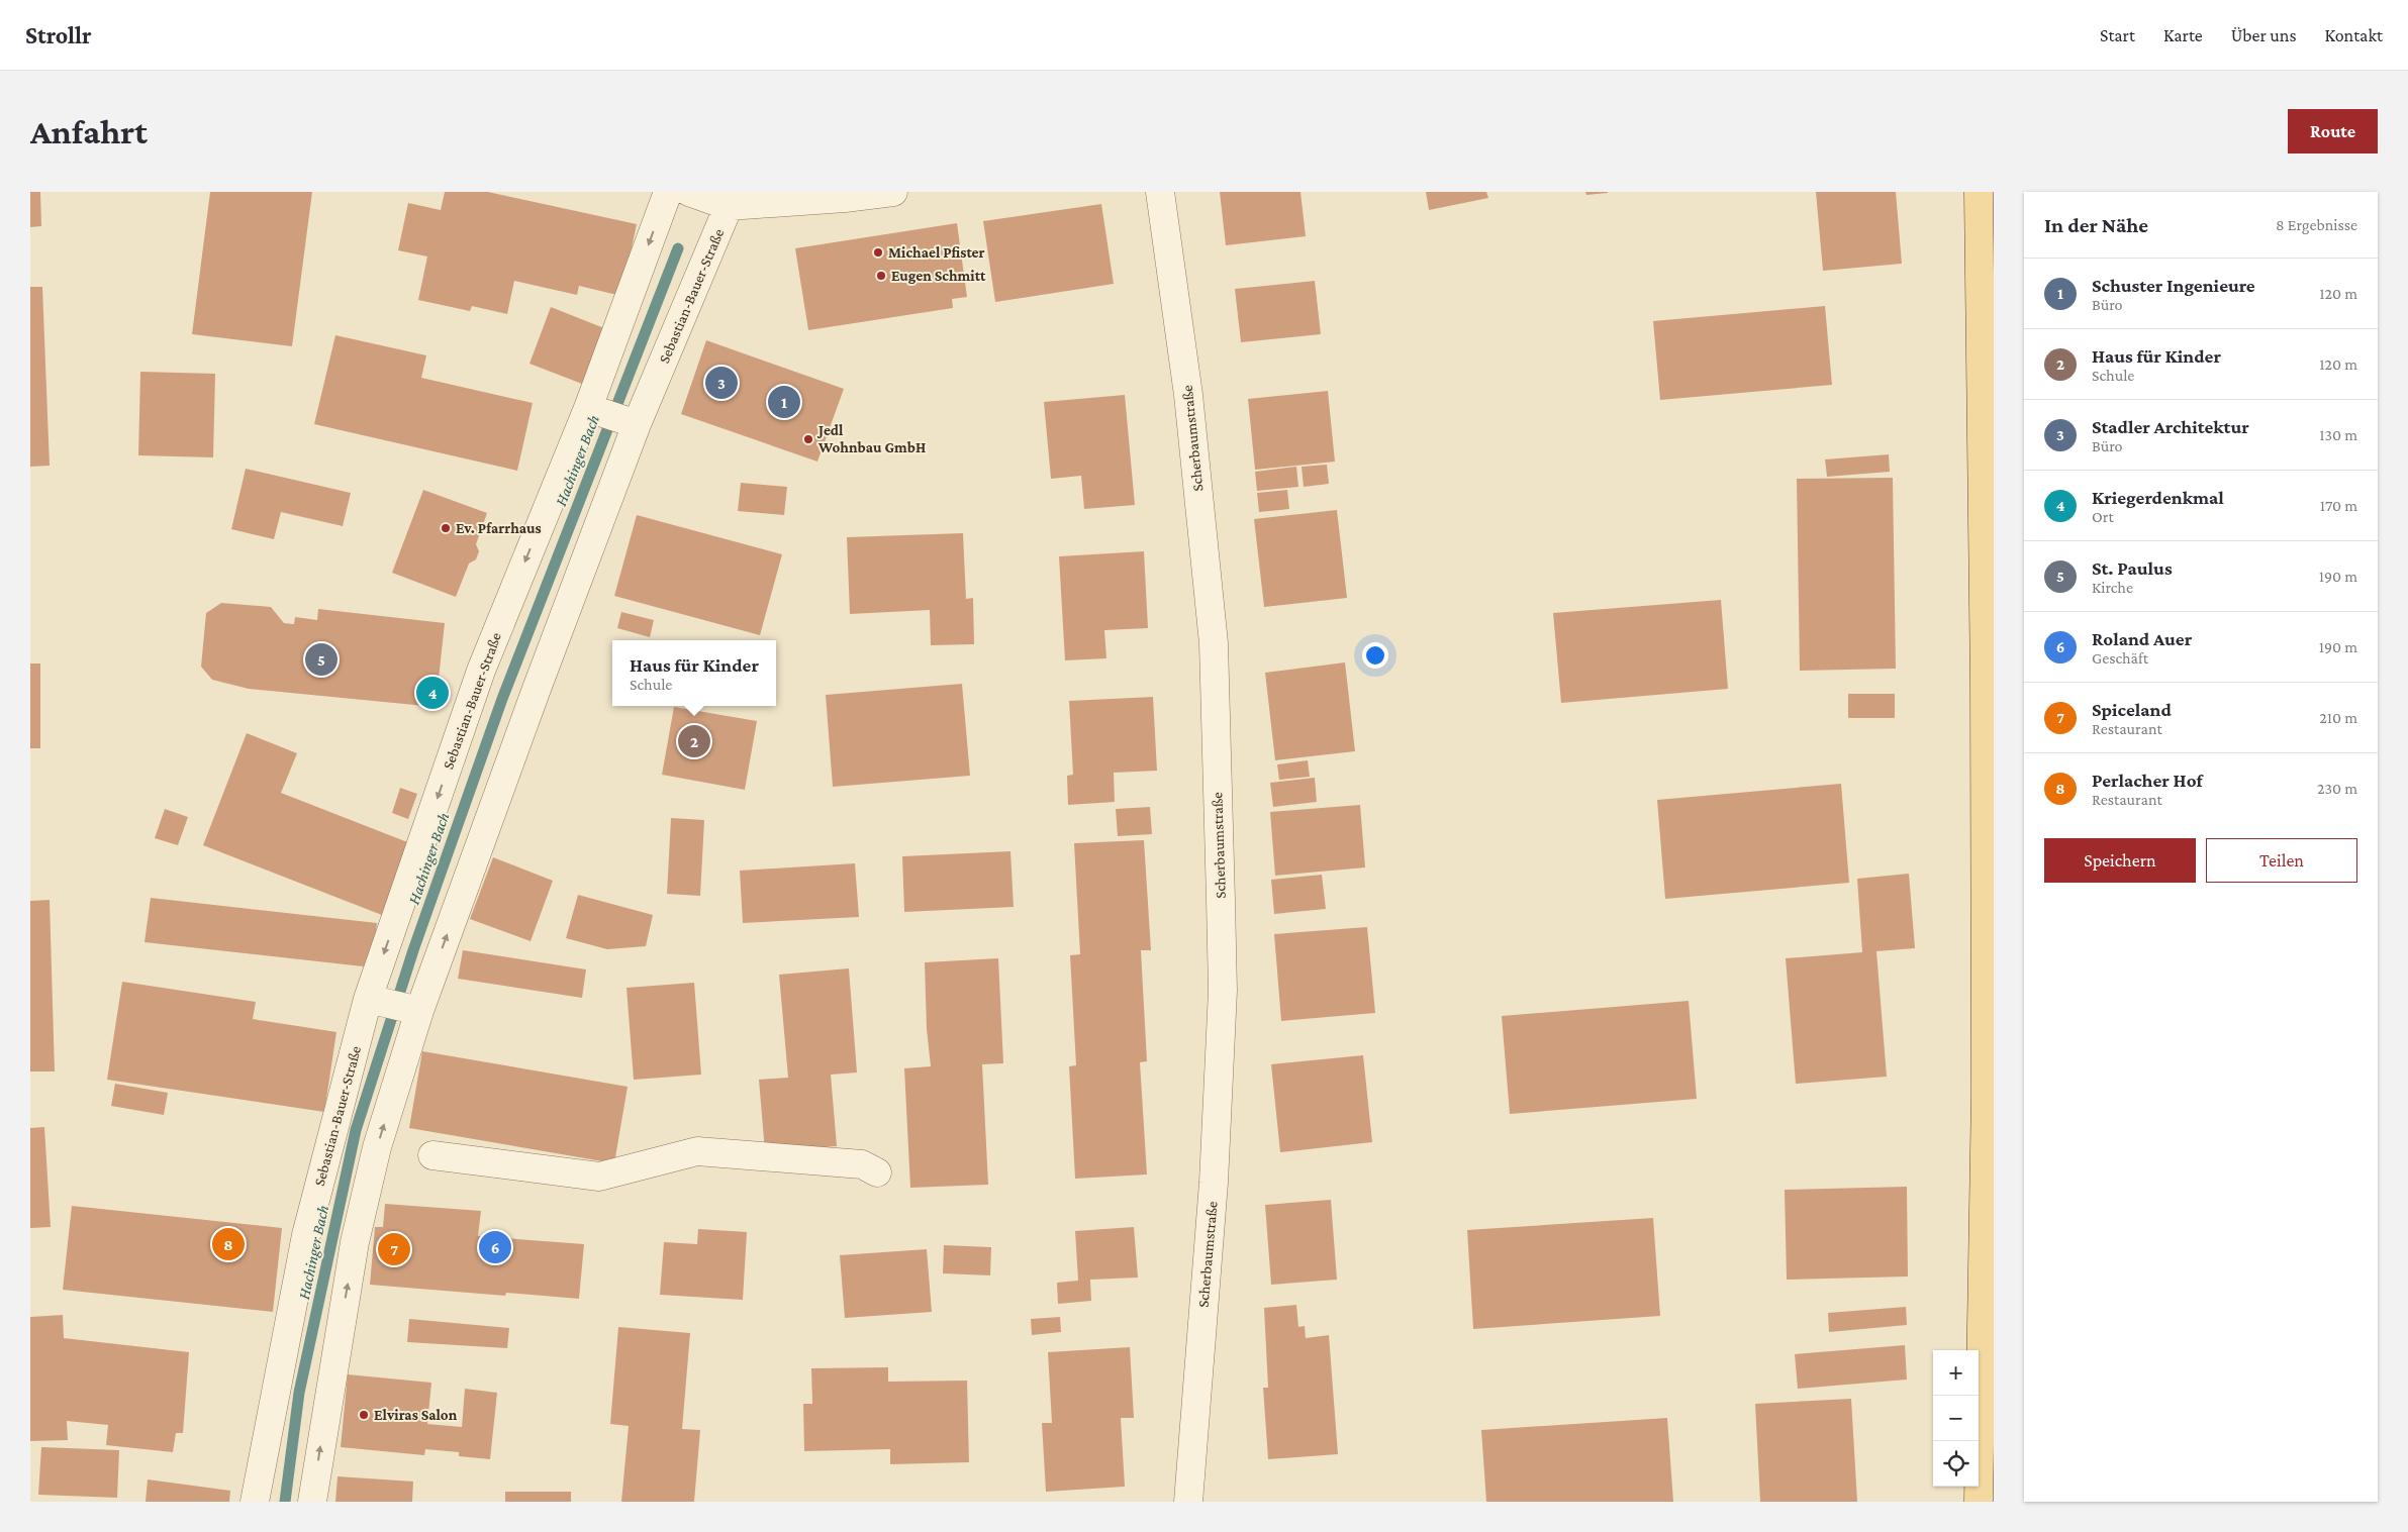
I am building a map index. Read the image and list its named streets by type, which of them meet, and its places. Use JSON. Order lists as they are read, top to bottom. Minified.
{"streets":{"street":["Sebastian-Bauer-Straße","Scherbaumstraße"]},"water":["Hachinger Bach"],"places":["Michael Pfister","Eugen Schmitt","Jedl Wohnbau GmbH","Ev. Pfarrhaus","Elviras Salon"],"page":{"header":"Strollr","nav":["Start","Karte","Über uns","Kontakt"],"buttons":["Route",["Speichern","Teilen"]],"title":"Anfahrt","heading":["In der Nähe","8 Ergebnisse"],"list":[{"mark":"1","name":"Schuster Ingenieure","note":"Büro","value":"120 m"},{"mark":"2","name":"Haus für Kinder","note":"Schule","value":"120 m"},{"mark":"3","name":"Stadler Architektur","note":"Büro","value":"130 m"},{"mark":"4","name":"Kriegerdenkmal","note":"Ort","value":"170 m"},{"mark":"5","name":"St. Paulus","note":"Kirche","value":"190 m"},{"mark":"6","name":"Roland Auer","note":"Geschäft","value":"190 m"},{"mark":"7","name":"Spiceland","note":"Restaurant","value":"210 m"},{"mark":"8","name":"Perlacher Hof","note":"Restaurant","value":"230 m"}],"pins":["3","1","5","4","2","8","6","7"],"popup":["Haus für Kinder","Schule"],"map_buttons":["+","−"]}}
